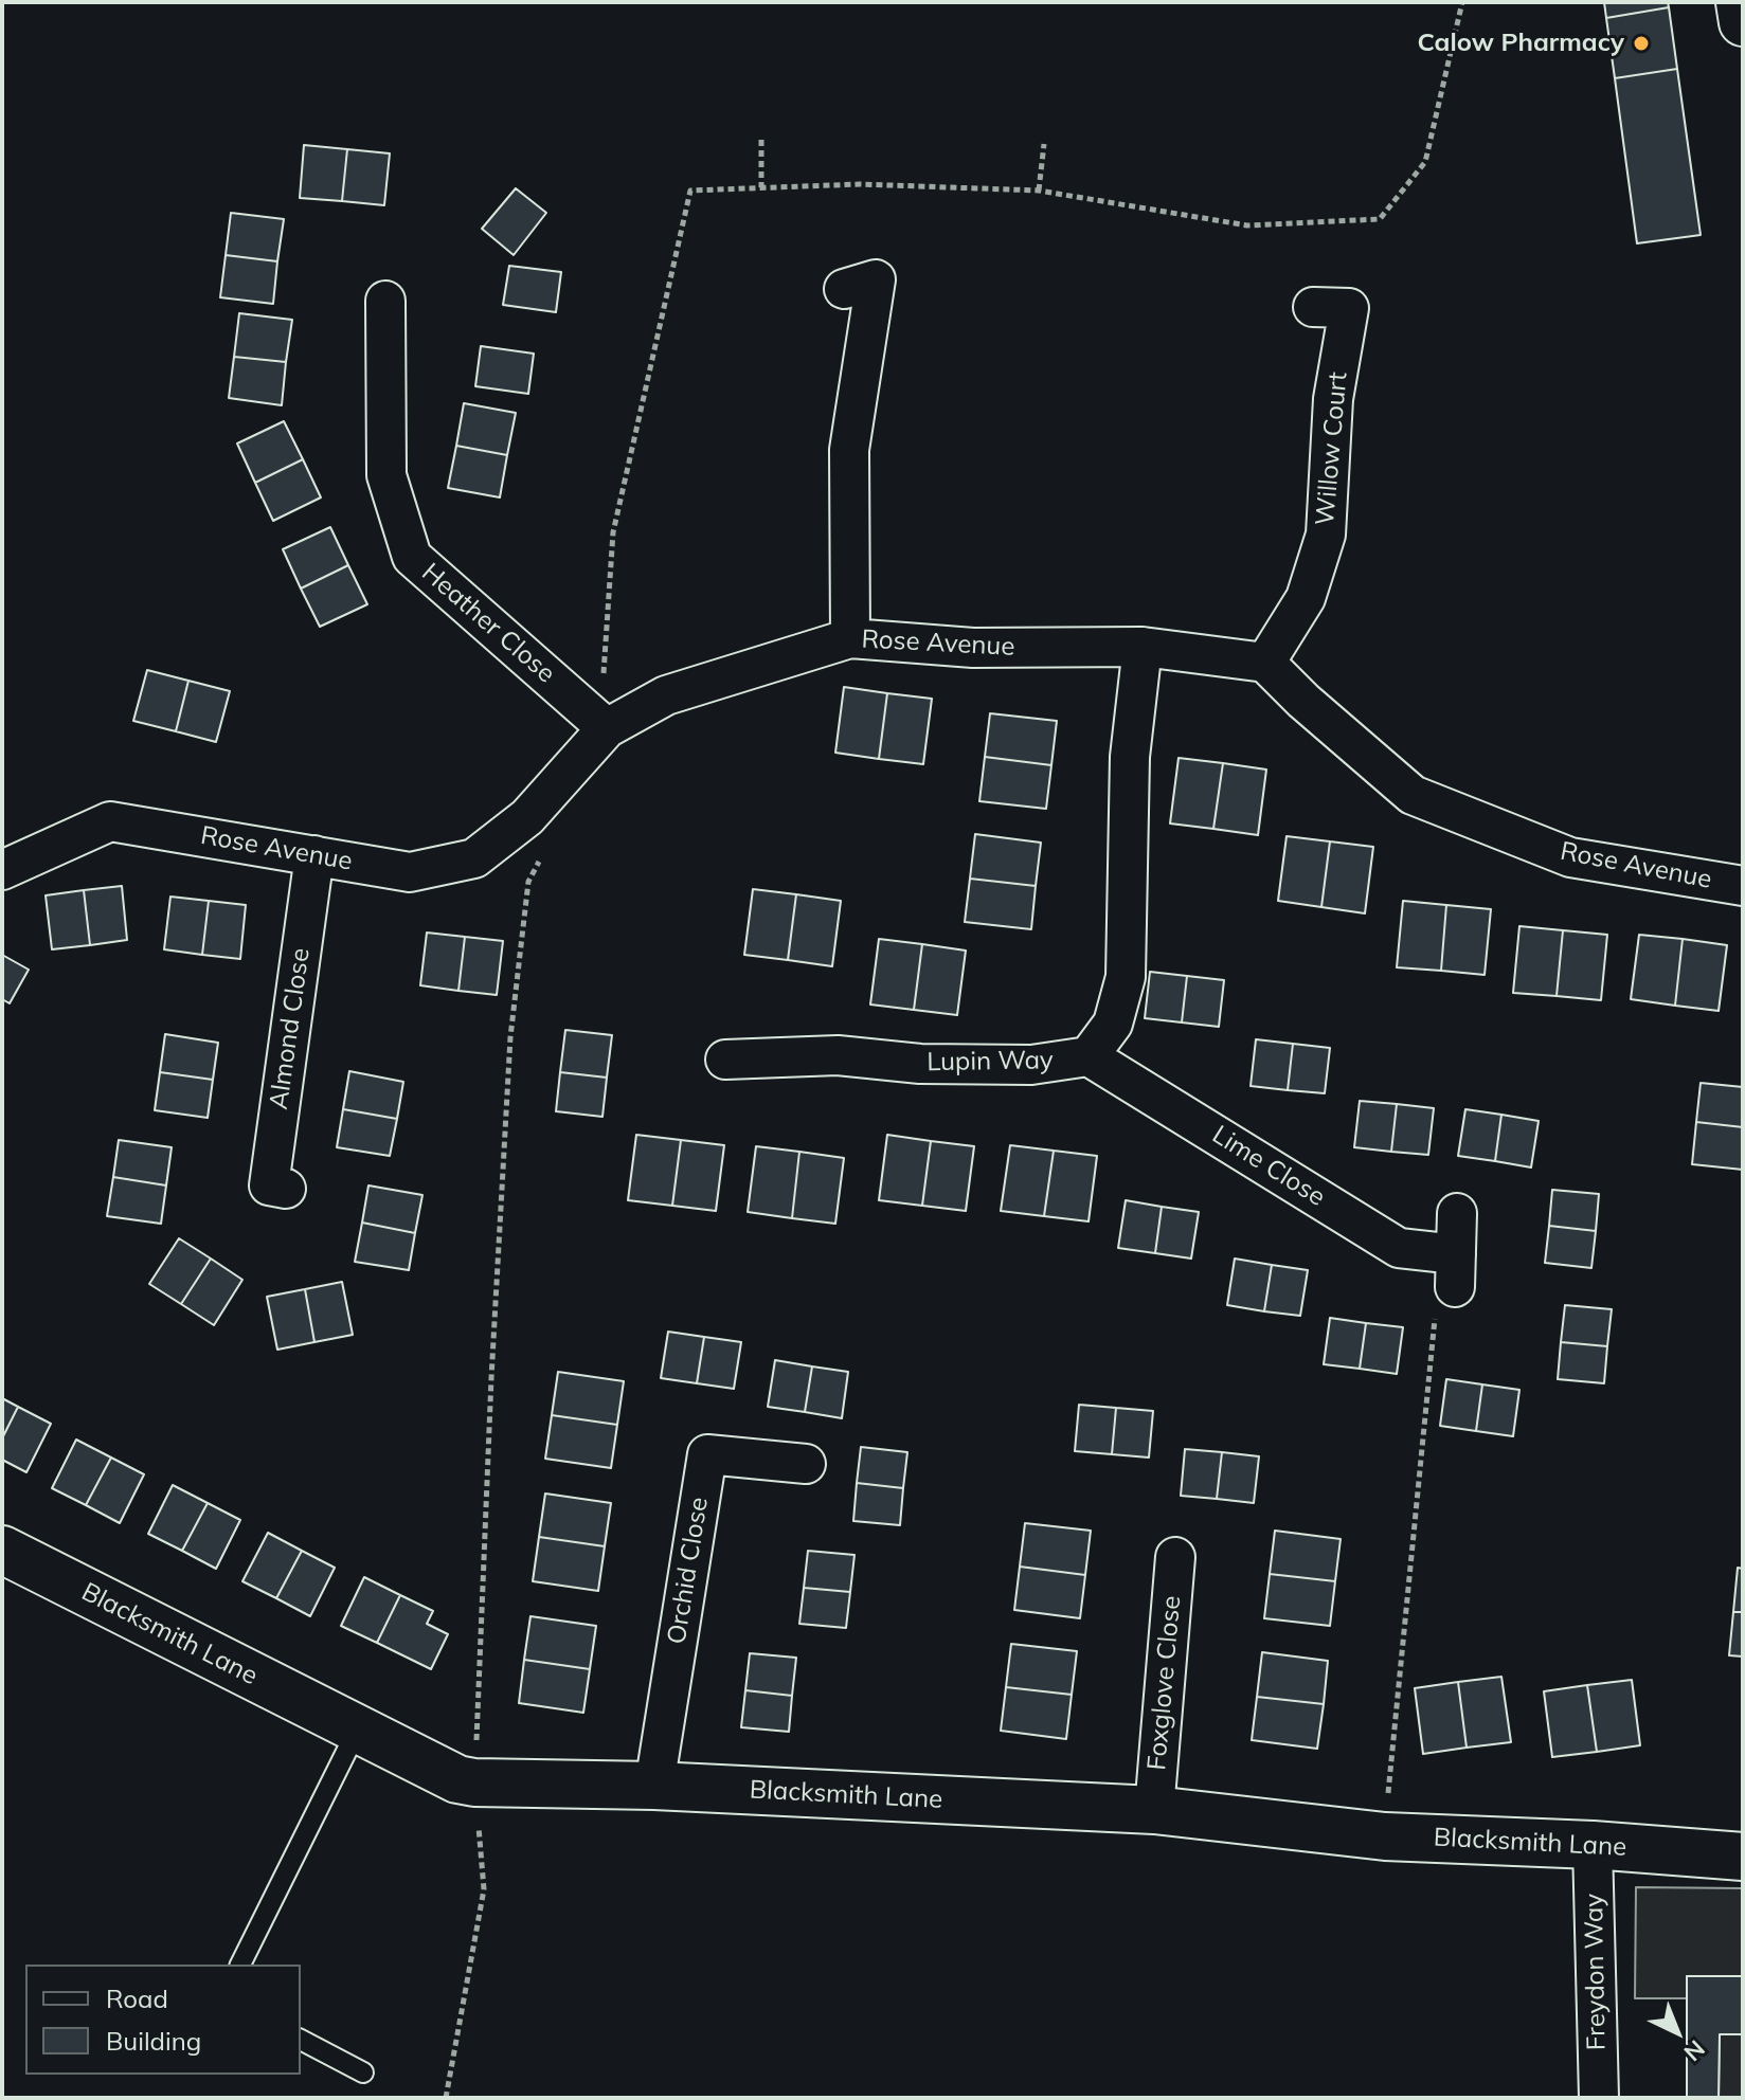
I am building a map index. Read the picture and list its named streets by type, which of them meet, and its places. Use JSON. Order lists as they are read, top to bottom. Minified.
{"streets":{"street":["Willow Court","Heather Close","Rose Avenue","Almond Close","Lupin Way","Lime Close","Orchid Close","Blacksmith Lane","Foxglove Close","Freydon Way"]},"crossings":[["Willow Court","Rose Avenue"],["Heather Close","Rose Avenue"],["Rose Avenue","Almond Close"],["Rose Avenue","Lupin Way"],["Lupin Way","Lime Close"],["Orchid Close","Blacksmith Lane"],["Blacksmith Lane","Foxglove Close"],["Blacksmith Lane","Freydon Way"]],"places":["Calow Pharmacy"],"legend":["Road","Building"],"north":"bottom right"}
